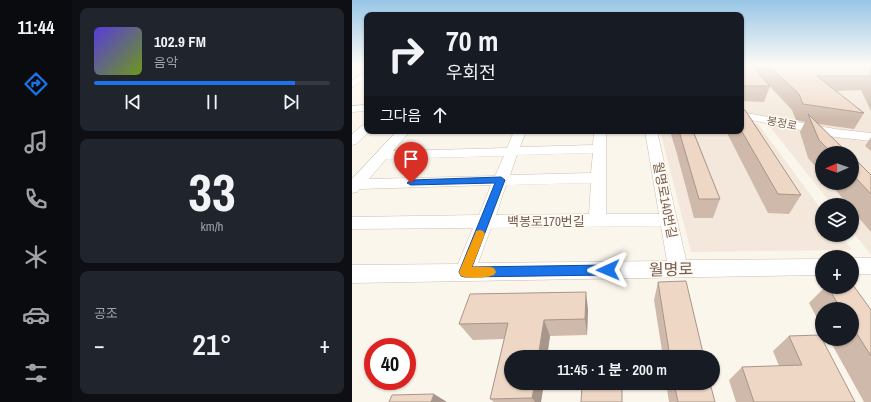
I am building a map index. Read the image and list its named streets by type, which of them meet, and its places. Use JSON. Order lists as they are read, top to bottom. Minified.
{"streets":{"street":["봉정로","월명로140번길","백봉로170번길","월명로"]},"crossings":[["월명로140번길","백봉로170번길"],["월명로140번길","월명로"]],"north":"left","page":{"tabs":"11:44","turn":["70 m","우회전"],"song":["102.9 FM","음악"],"then":"그다음","tile":[["33","km/h"],"공조"],"map_buttons":["+","−"],"heat":["−","21°","+"],"limit":"40","trip":"11:45 · 1 분 · 200 m"}}
